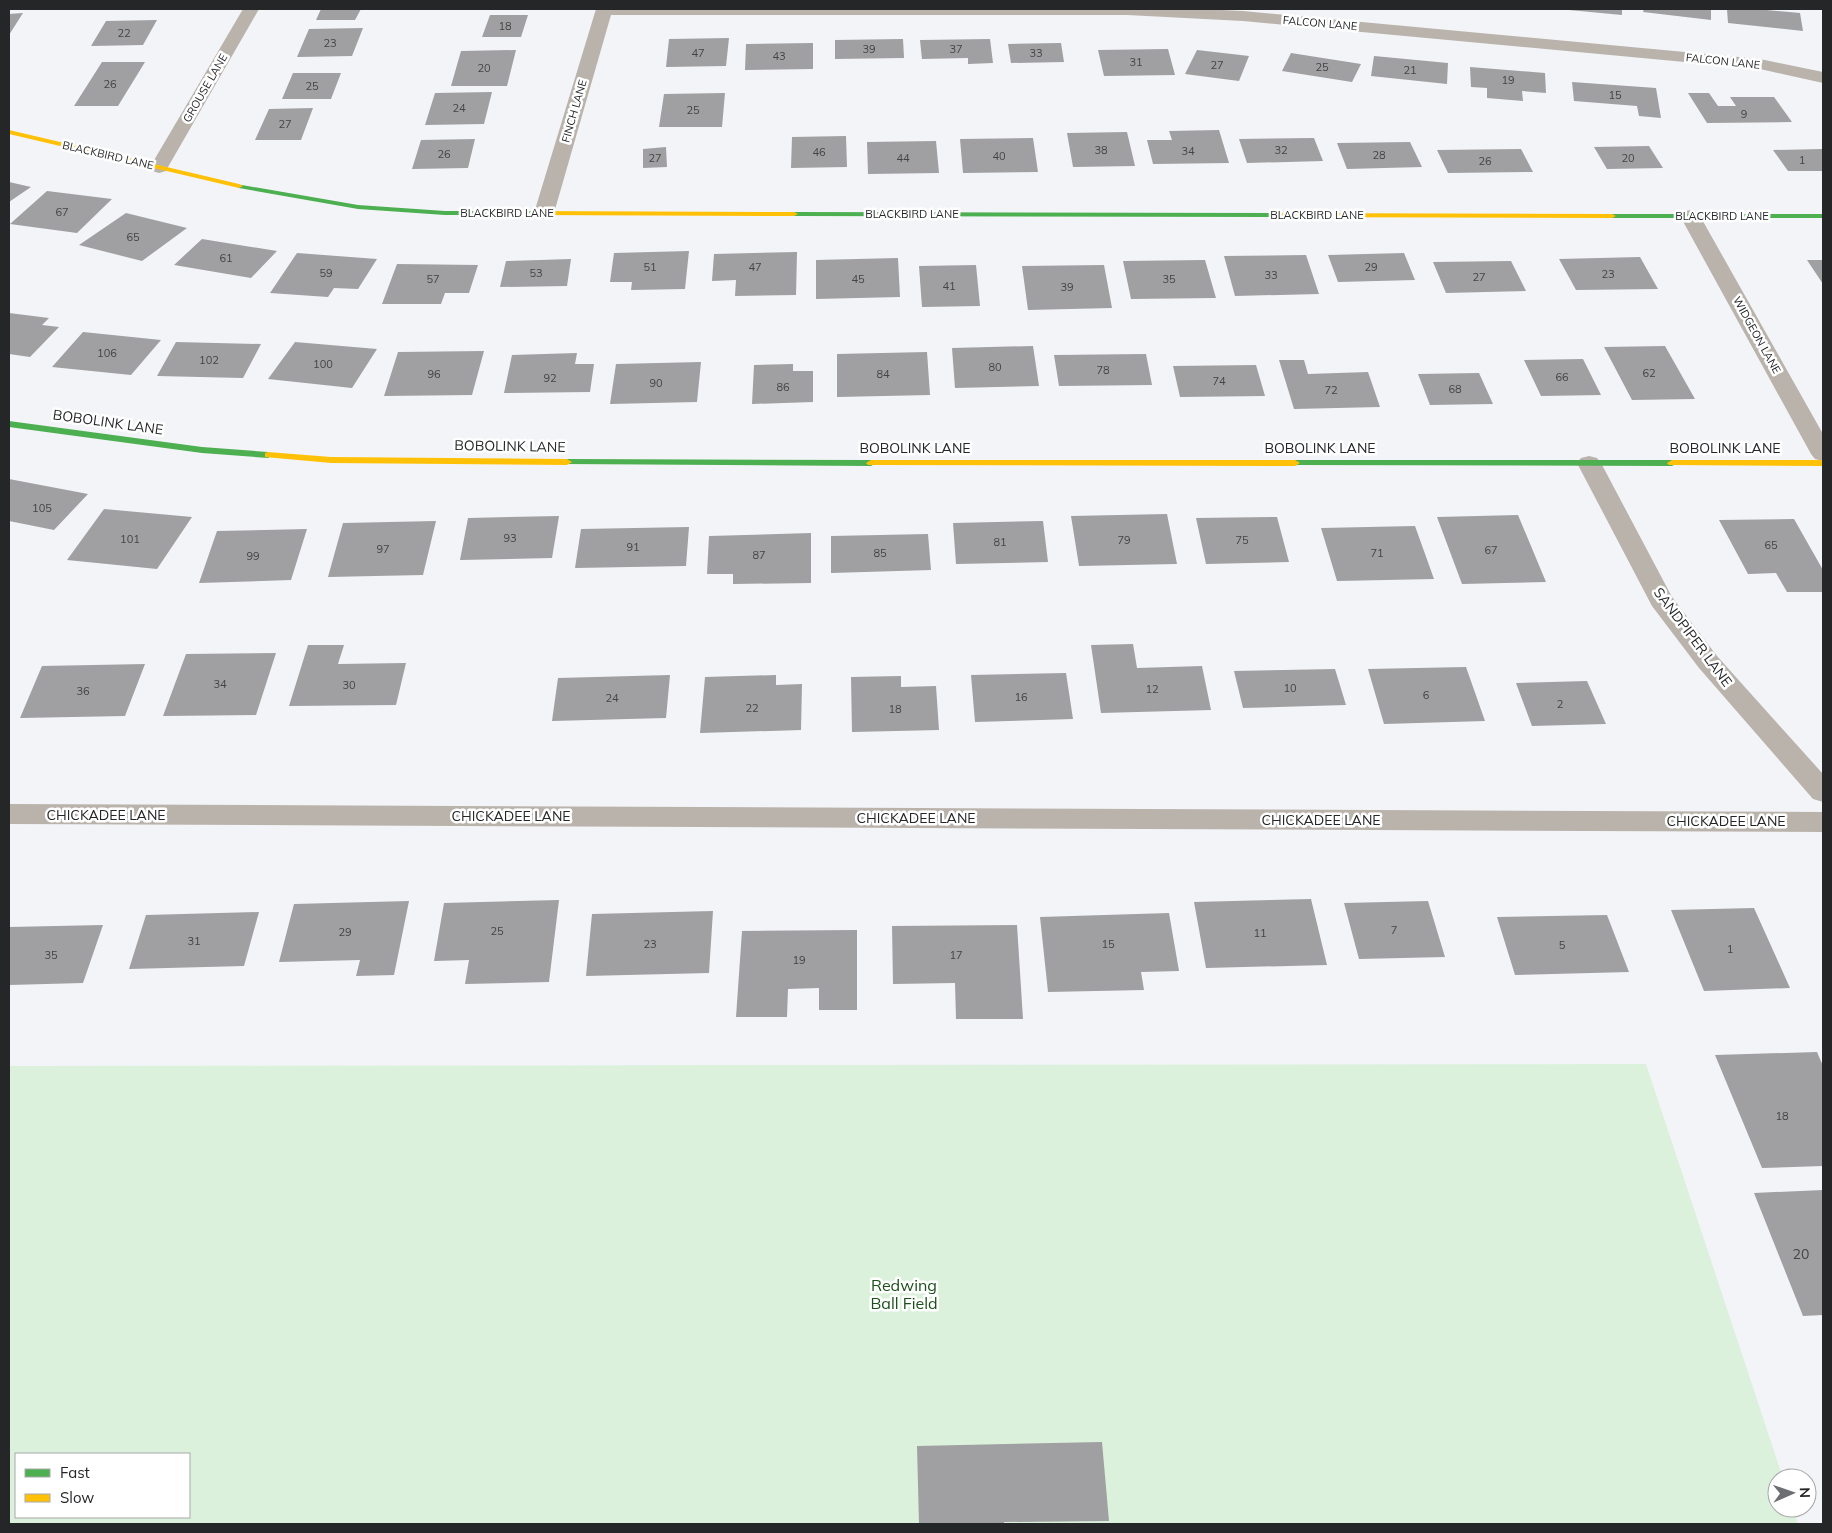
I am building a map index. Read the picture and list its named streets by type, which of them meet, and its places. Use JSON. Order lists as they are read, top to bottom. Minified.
{"streets":{"street":["FALCON LANE","GROUSE LANE","FINCH LANE","BLACKBIRD LANE","WIDGEON LANE","BOBOLINK LANE","SANDPIPER LANE","CHICKADEE LANE"]},"crossings":[["FALCON LANE","FINCH LANE"],["GROUSE LANE","BLACKBIRD LANE"],["FINCH LANE","BLACKBIRD LANE"],["BLACKBIRD LANE","WIDGEON LANE"],["BOBOLINK LANE","SANDPIPER LANE"]],"parks":["Redwing Ball Field"],"house_numbers":["18","22","23","39","37","47","33","43","31","27","25","20","21","19","26","25","15","24","25","9","27","38","32","34","46","26","28","40","27","44","20","1","26","67","65","61","51","47","29","59","53","23","33","27","57","45","35","41","39","106","102","100","80","78","62","96","84","66","92","74","90","86","68","72","105","93","101","79","75","81","65","91","97","67","85","71","87","99","34","30","10","12","36","6","16","24","2","22","18","7","25","29","11","31","23","15","5","1","35","17","19","18","20"],"legend":["Fast","Slow"],"north":"right"}
